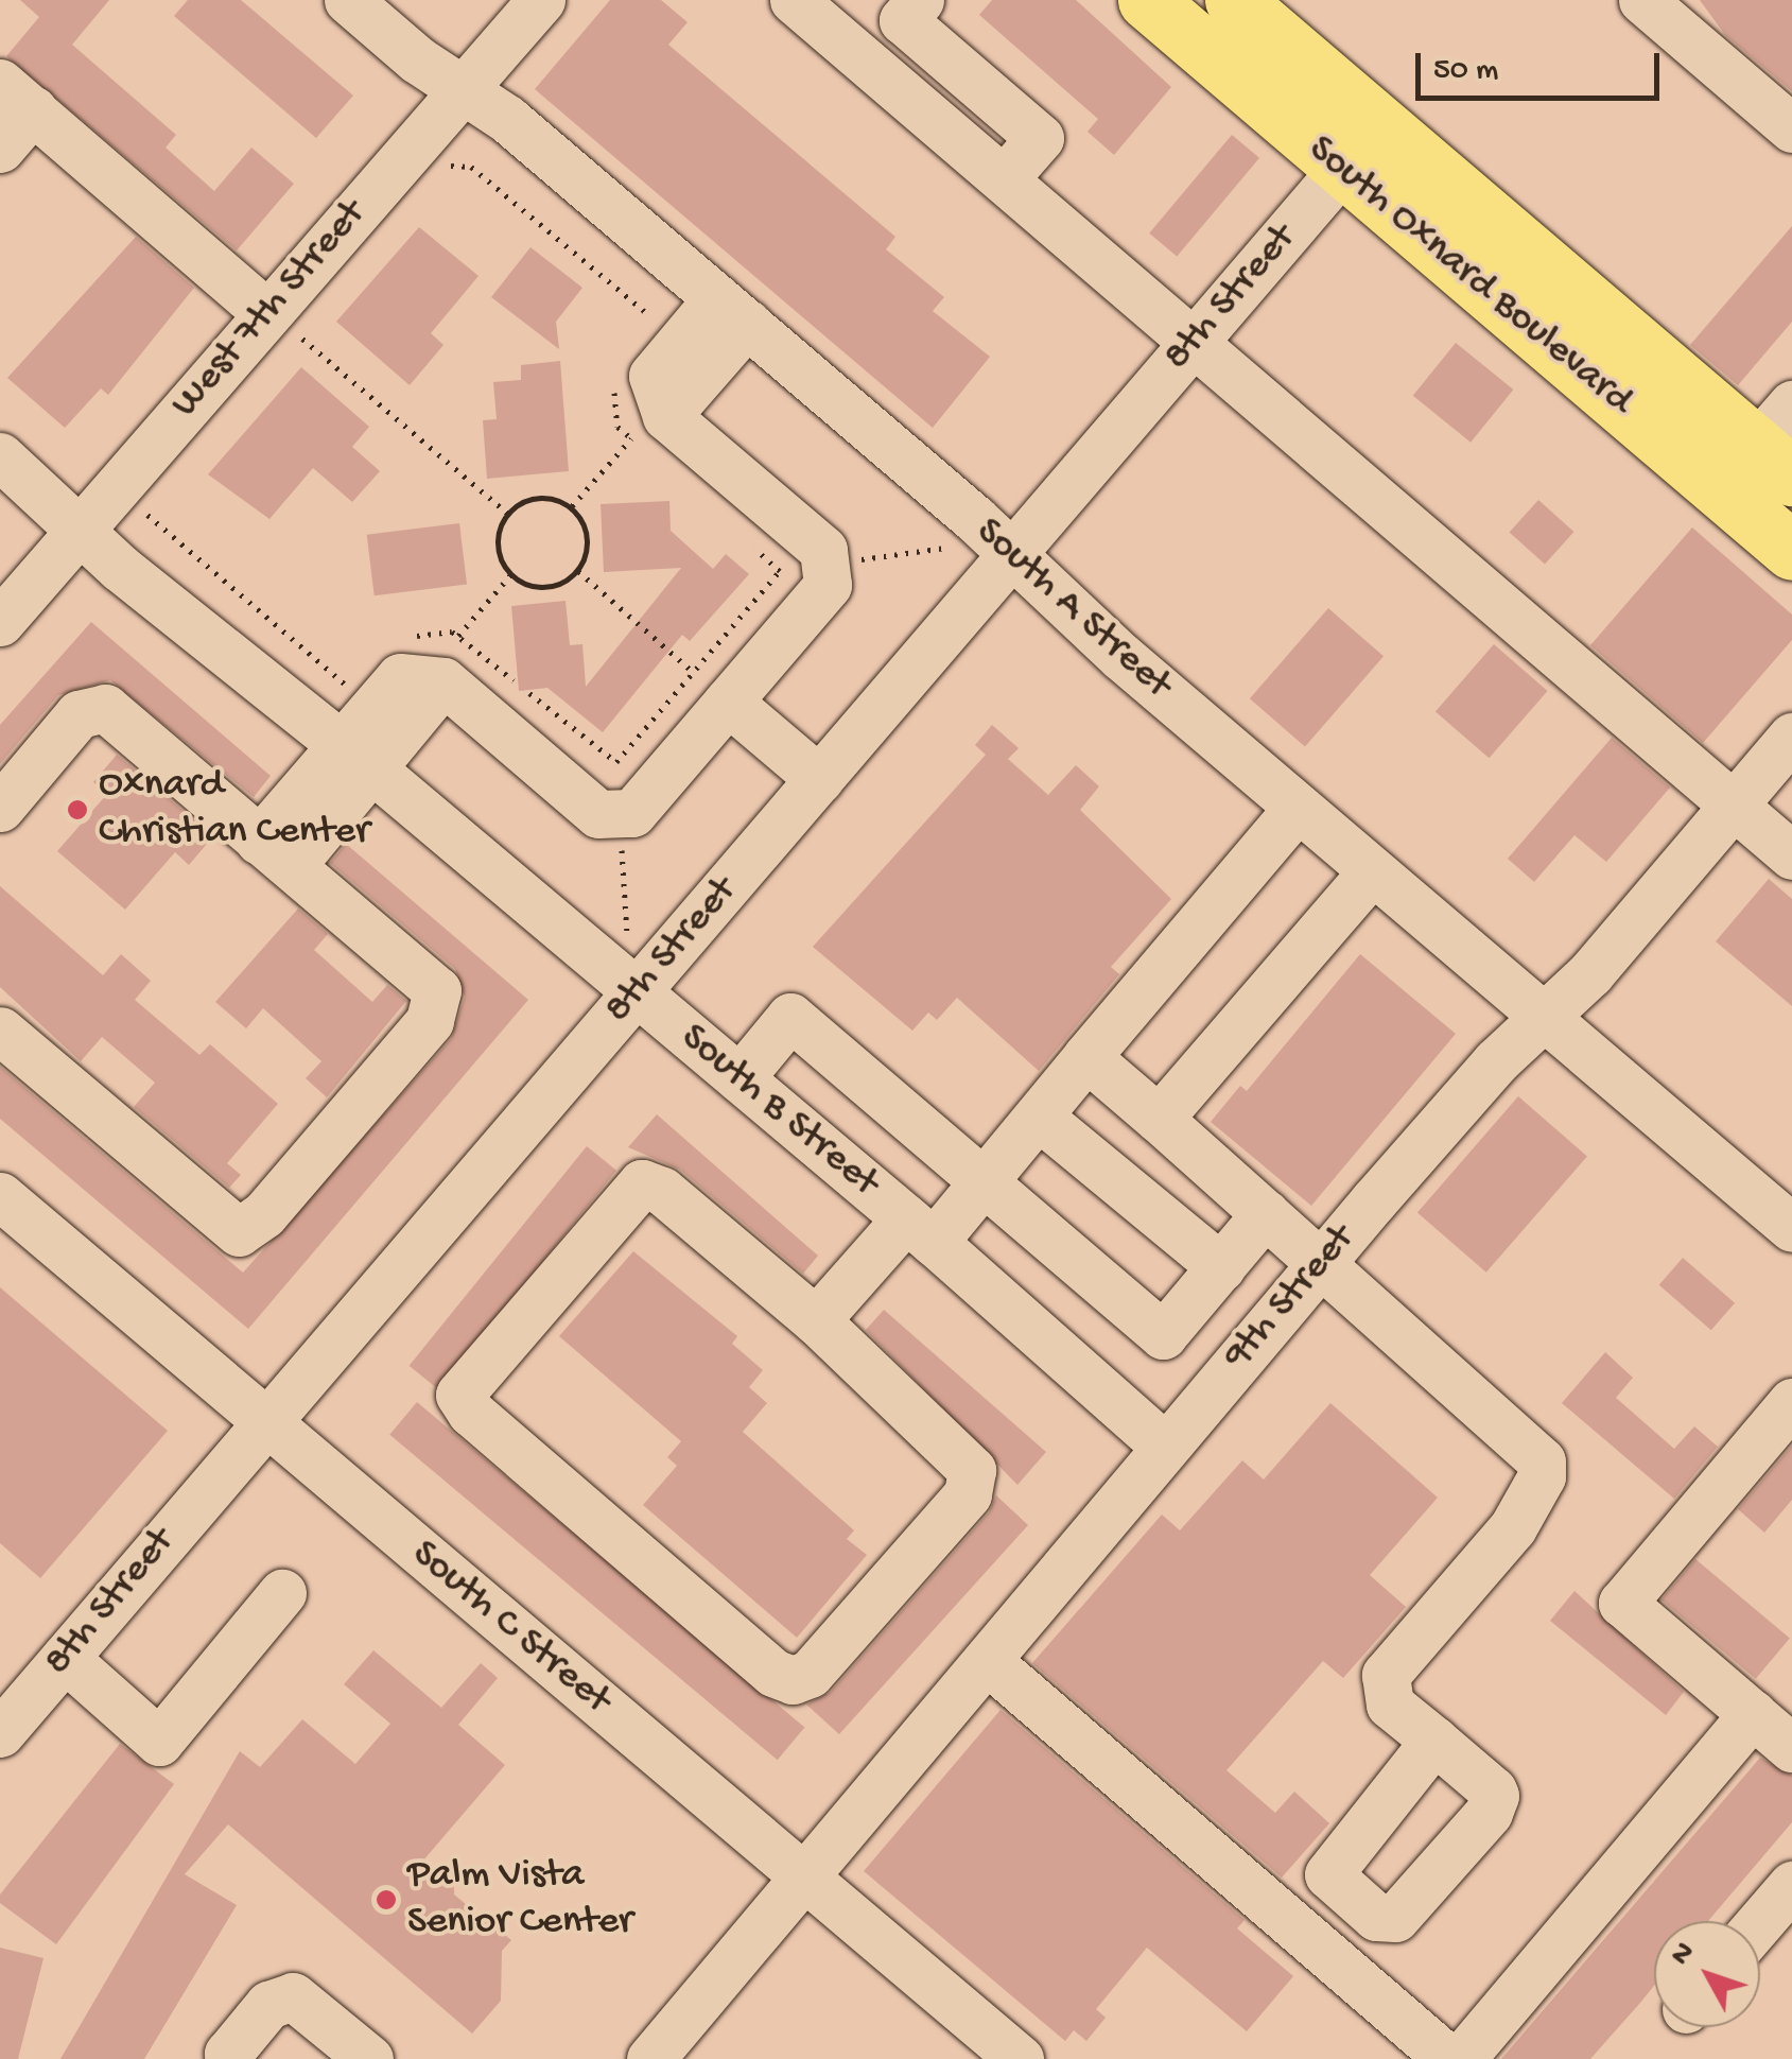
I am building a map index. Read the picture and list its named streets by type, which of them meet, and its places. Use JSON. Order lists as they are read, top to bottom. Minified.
{"streets":{"main road":["South Oxnard Boulevard"],"street":["8th Street","West 7th Street","South A Street","South B Street","9th Street","South C Street"]},"crossings":[["South Oxnard Boulevard","8th Street"],["8th Street","South A Street"],["8th Street","South B Street"],["8th Street","South C Street"],["West 7th Street","South A Street"],["West 7th Street","South B Street"],["South A Street","9th Street"],["South B Street","9th Street"],["9th Street","South C Street"]],"places":["Oxnard Christian Center","Palm Vista Senior Center"],"scale_bar":"50 m","north":"top left"}
